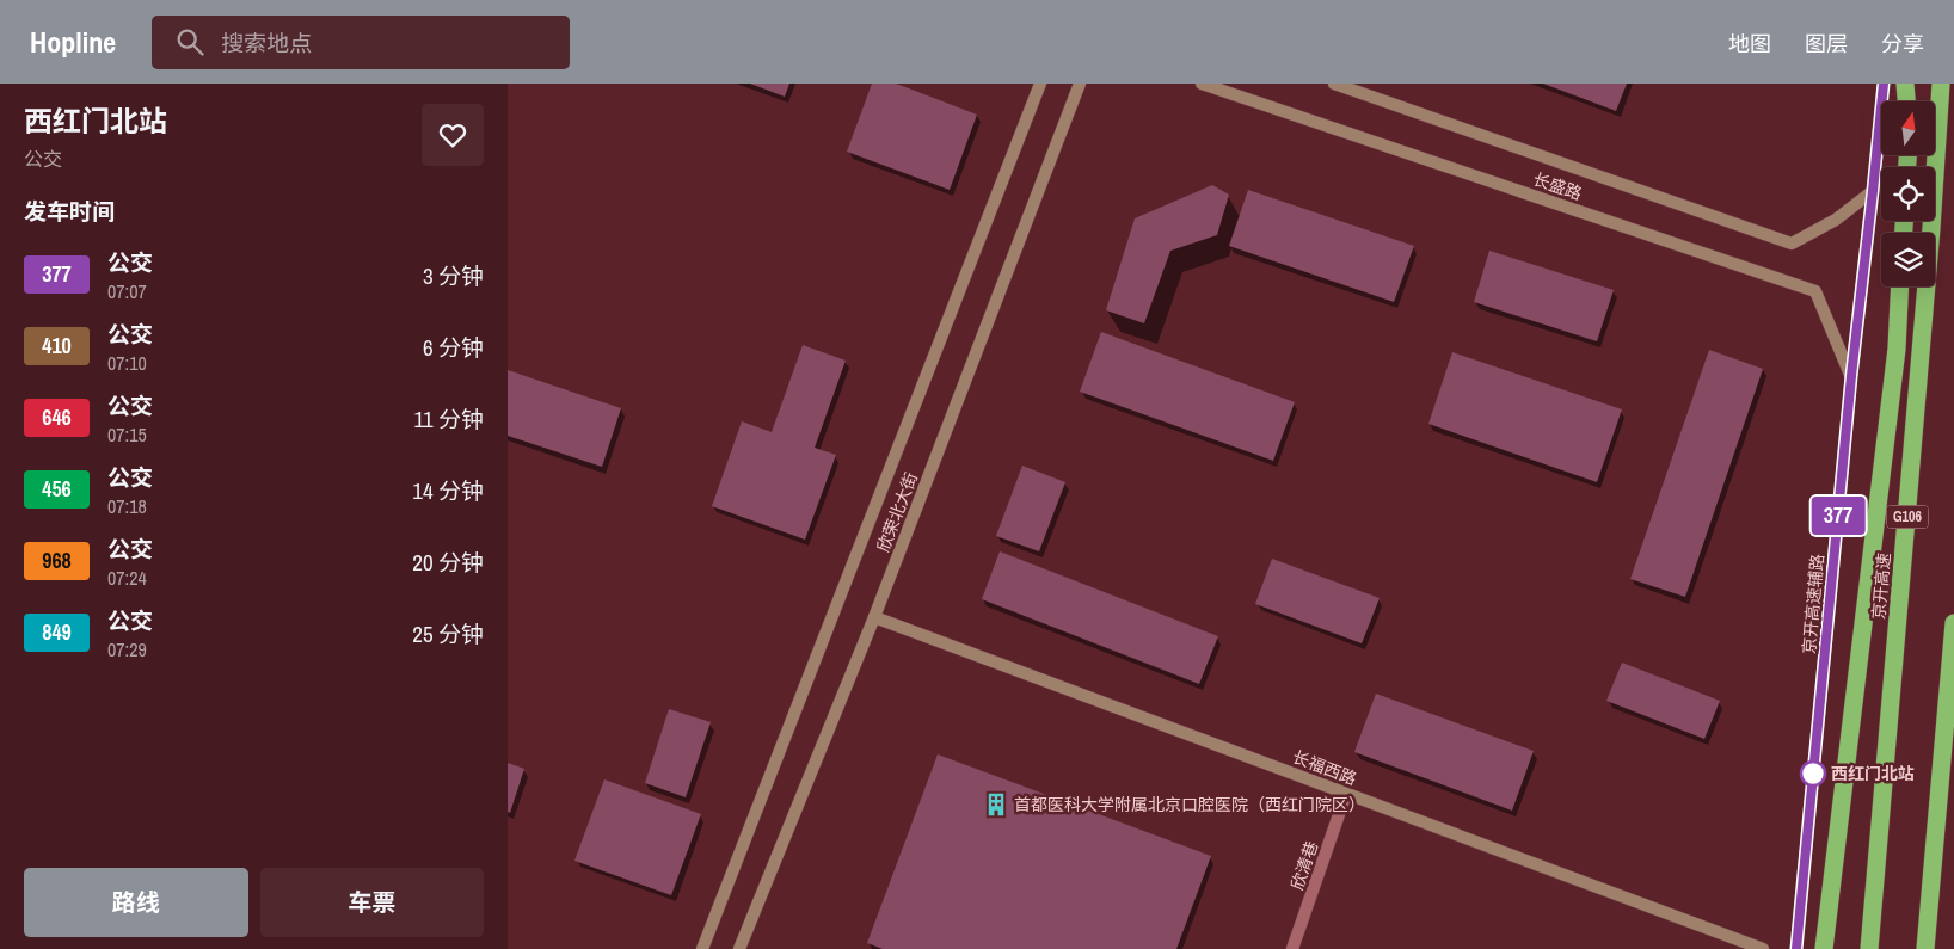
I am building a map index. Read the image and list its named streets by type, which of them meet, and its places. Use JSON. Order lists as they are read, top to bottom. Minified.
{"streets":{"highway":["G106","京开高速"],"street":["长盛路","欣荣北大街","京开高速辅路","长福西路","欣清巷"]},"crossings":[["长盛路","京开高速辅路"],["欣荣北大街","长福西路"],["长福西路","欣清巷"]],"places":{"other":["西红门北站"],"building":["首都医科大学附属北京口腔医院（西红门院区）"]},"lines":["bus line 377"],"north":"top","page":{"header":"Hopline","search":"搜索地点","nav":["地图","图层","分享"],"heading":[["西红门北站","公交"],"发车时间"],"on_map":"377","list":[{"mark":"377","name":"公交","note":"07:07","value":"3 分钟"},{"mark":"410","name":"公交","note":"07:10","value":"6 分钟"},{"mark":"646","name":"公交","note":"07:15","value":"11 分钟"},{"mark":"456","name":"公交","note":"07:18","value":"14 分钟"},{"mark":"968","name":"公交","note":"07:24","value":"20 分钟"},{"mark":"849","name":"公交","note":"07:29","value":"25 分钟"}],"buttons":["路线","车票"]}}
